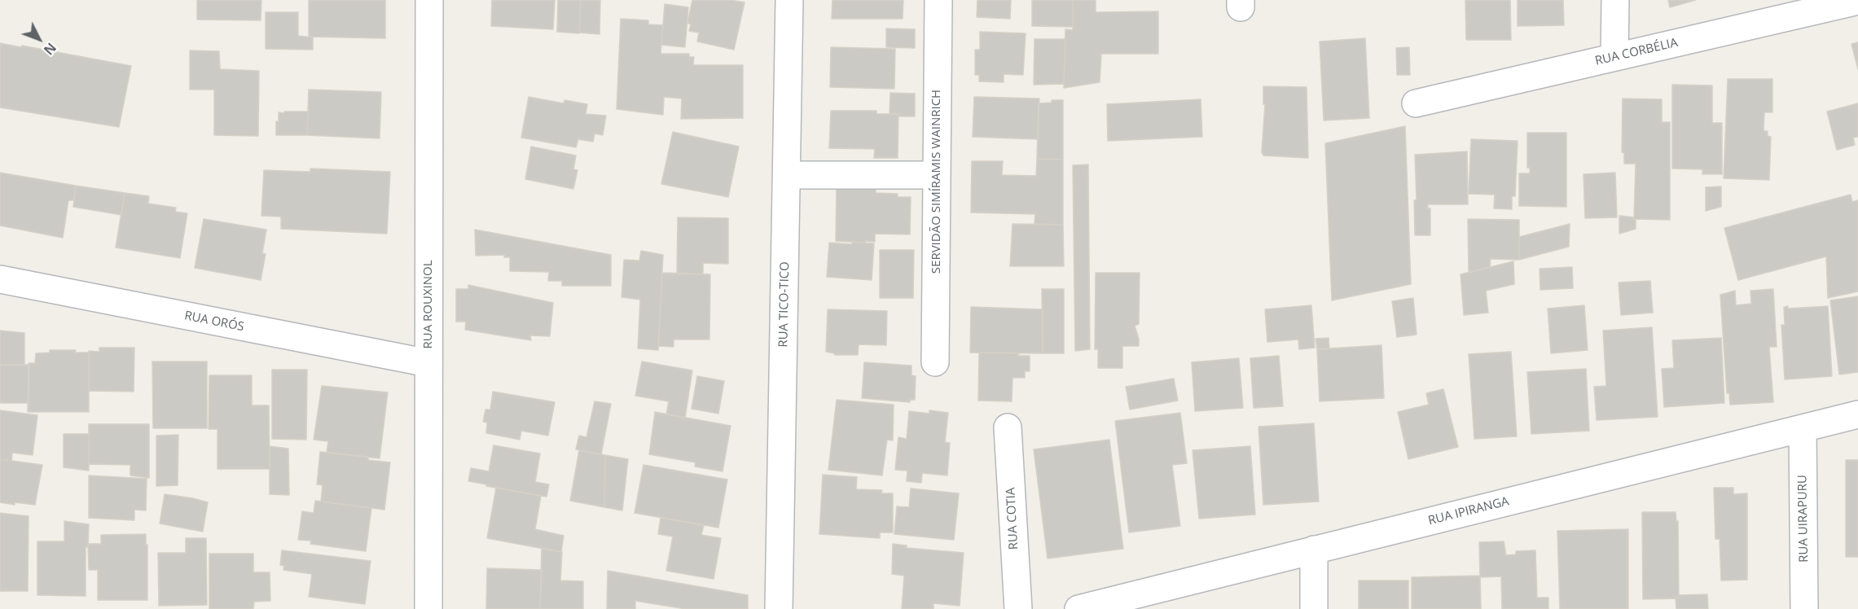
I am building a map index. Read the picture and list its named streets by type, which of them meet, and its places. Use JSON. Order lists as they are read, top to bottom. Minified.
{"streets":{"street":["RUA CORBÉLIA","SERVIDÃO SIMÍRAMIS WAINRICH","RUA ROUXINOL","RUA TICO-TICO","RUA ORÓS","RUA IPIRANGA","RUA COTIA","RUA UIRAPURU"]},"crossings":[["RUA ROUXINOL","RUA ORÓS"],["RUA IPIRANGA","RUA UIRAPURU"]],"north":"bottom right"}
